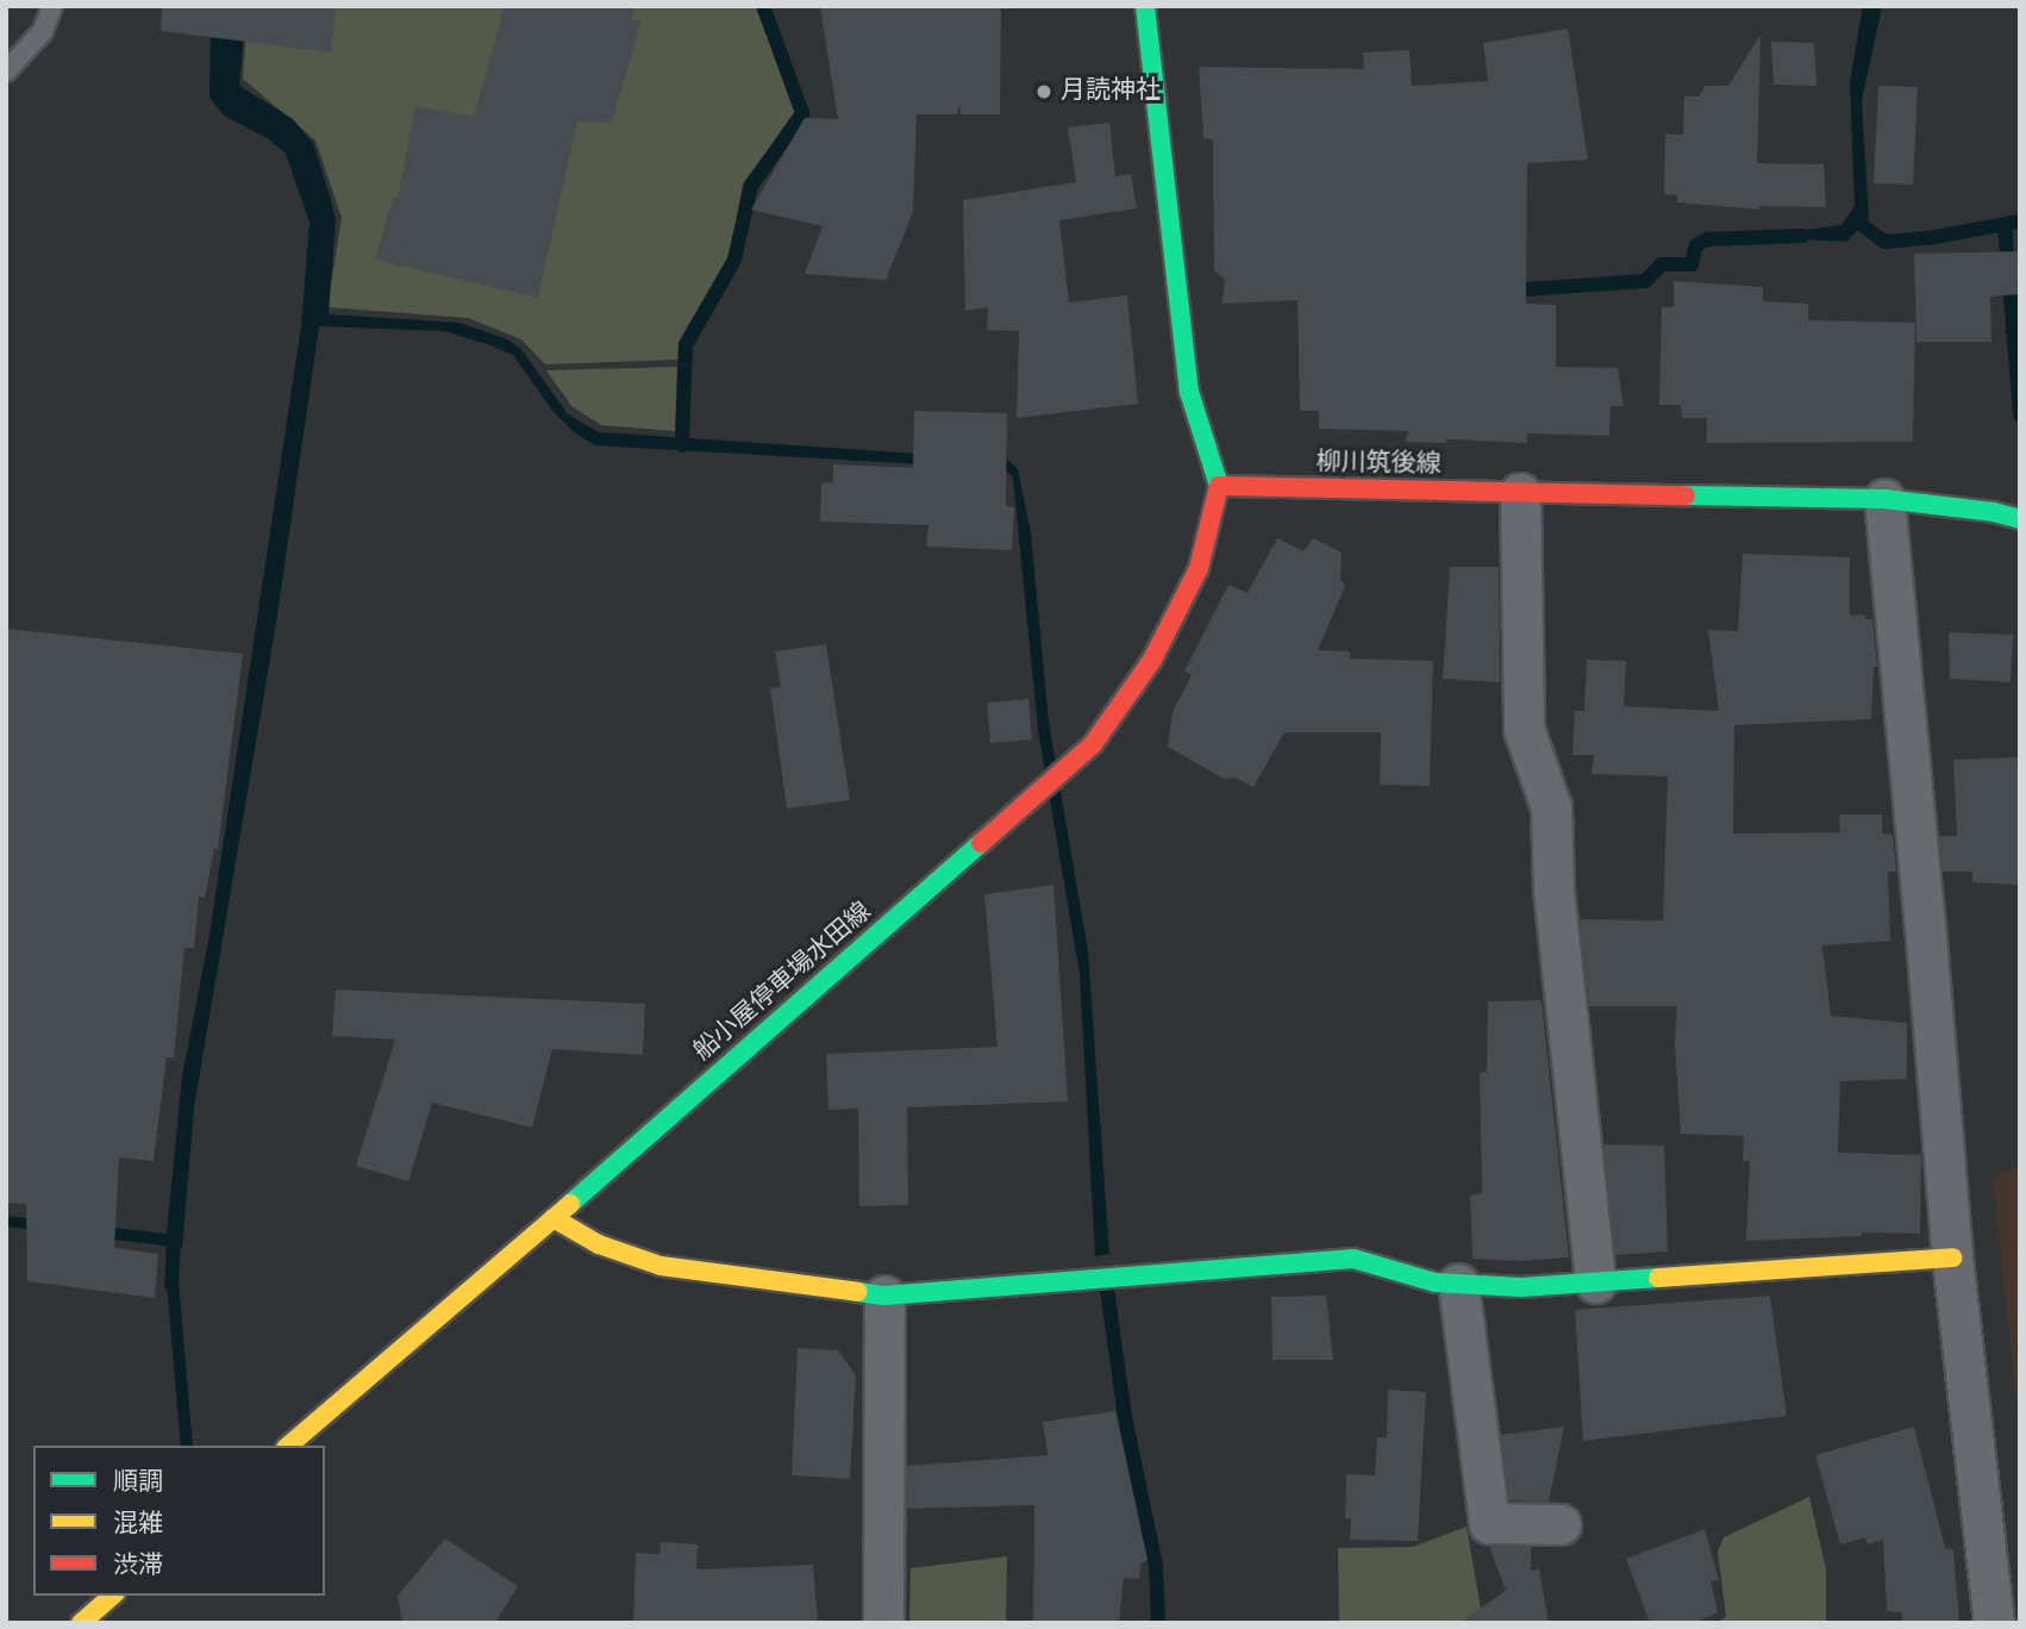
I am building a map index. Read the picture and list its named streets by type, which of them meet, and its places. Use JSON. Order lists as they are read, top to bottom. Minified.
{"streets":{"main road":["柳川筑後線","船小屋停車場水田線"]},"crossings":[["柳川筑後線","船小屋停車場水田線"]],"places":["月読神社"],"legend":["順調","混雑","渋滞"]}
